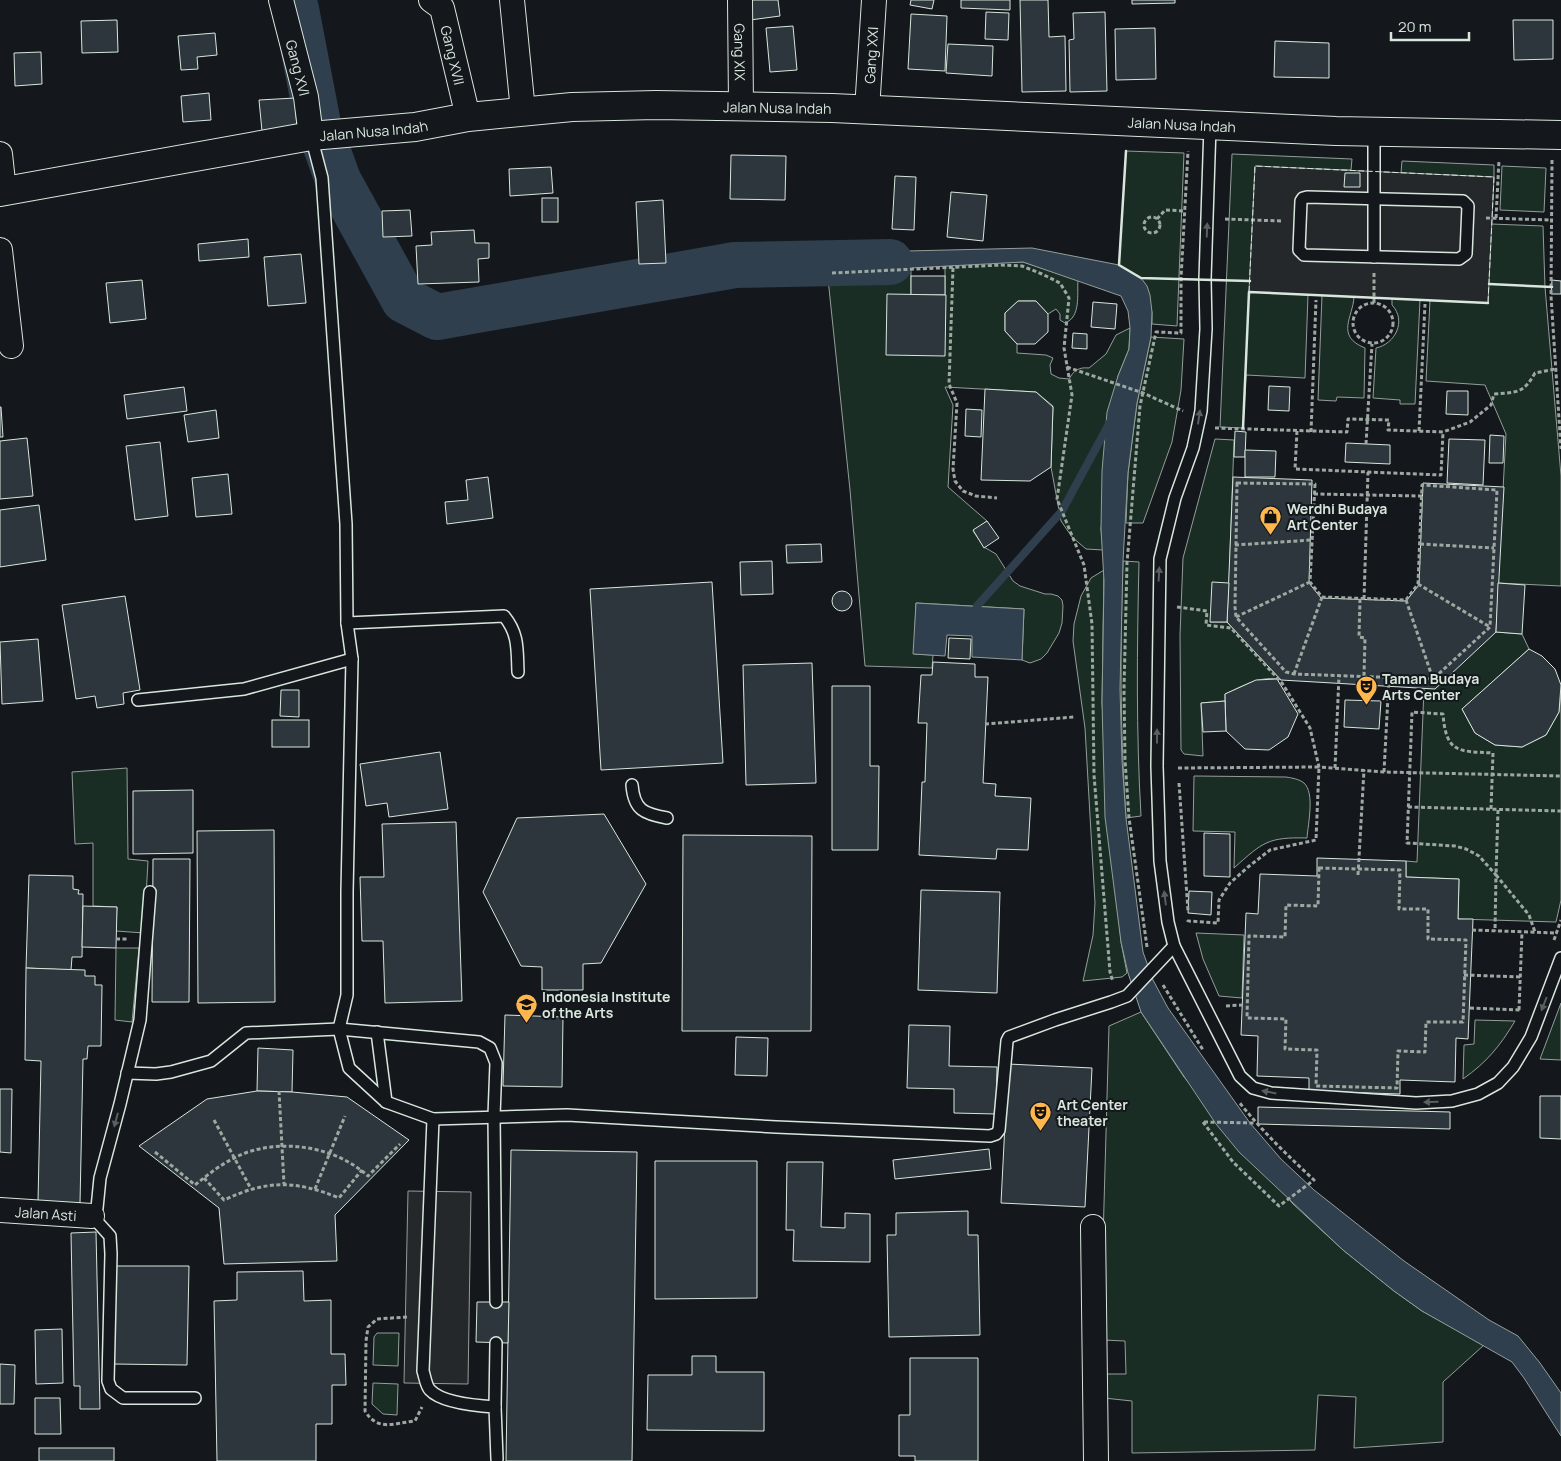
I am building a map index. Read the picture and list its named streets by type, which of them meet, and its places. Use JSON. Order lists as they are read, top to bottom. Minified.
{"streets":{"street":["Gang XIX","Gang XXI","Gang XVII","Gang XVI","Jalan Nusa Indah","Jalan Asti"]},"crossings":[["Gang XIX","Jalan Nusa Indah"],["Gang XXI","Jalan Nusa Indah"],["Gang XVII","Jalan Nusa Indah"],["Gang XVI","Jalan Nusa Indah"]],"places":{"shop":["Werdhi Budaya Art Center"],"theatre":["Taman Budaya Arts Center","Art Center theater"],"school or university":["Indonesia Institute of the Arts"]},"scale_bar":"20 m"}
